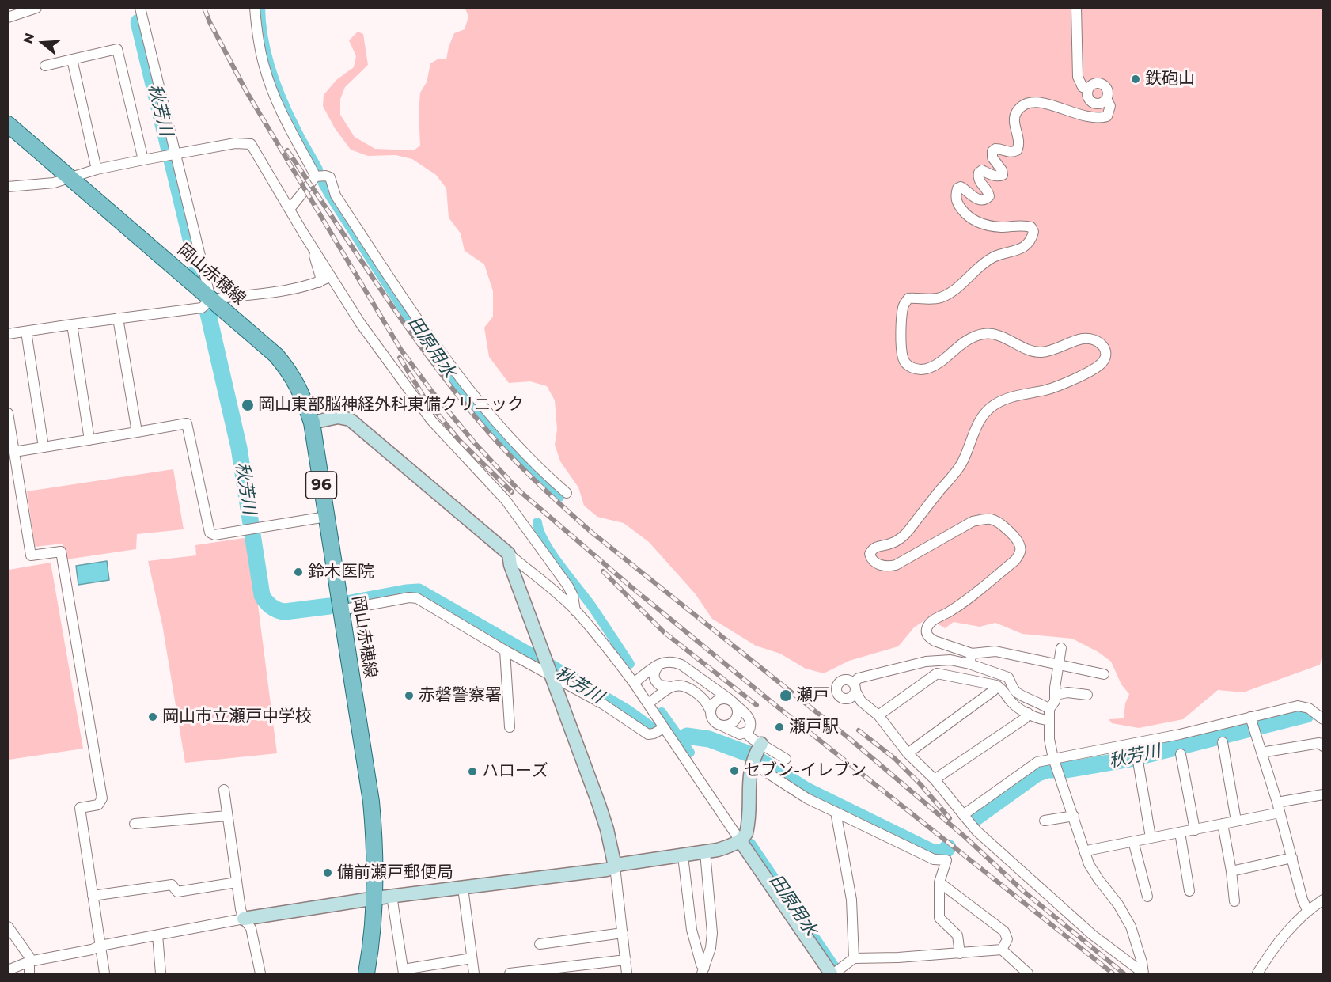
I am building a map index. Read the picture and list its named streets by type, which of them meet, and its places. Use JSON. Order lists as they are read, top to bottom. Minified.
{"streets":{"main road":["岡山赤穂線","96"]},"water":["秋芳川","田原用水"],"places":["鉄砲山","岡山東部脳神経外科東備クリニック","鈴木医院","赤磐警察署","瀬戸","岡山市立瀬戸中学校","瀬戸駅","セブン-イレブン","ハローズ","備前瀬戸郵便局"],"north":"left"}
